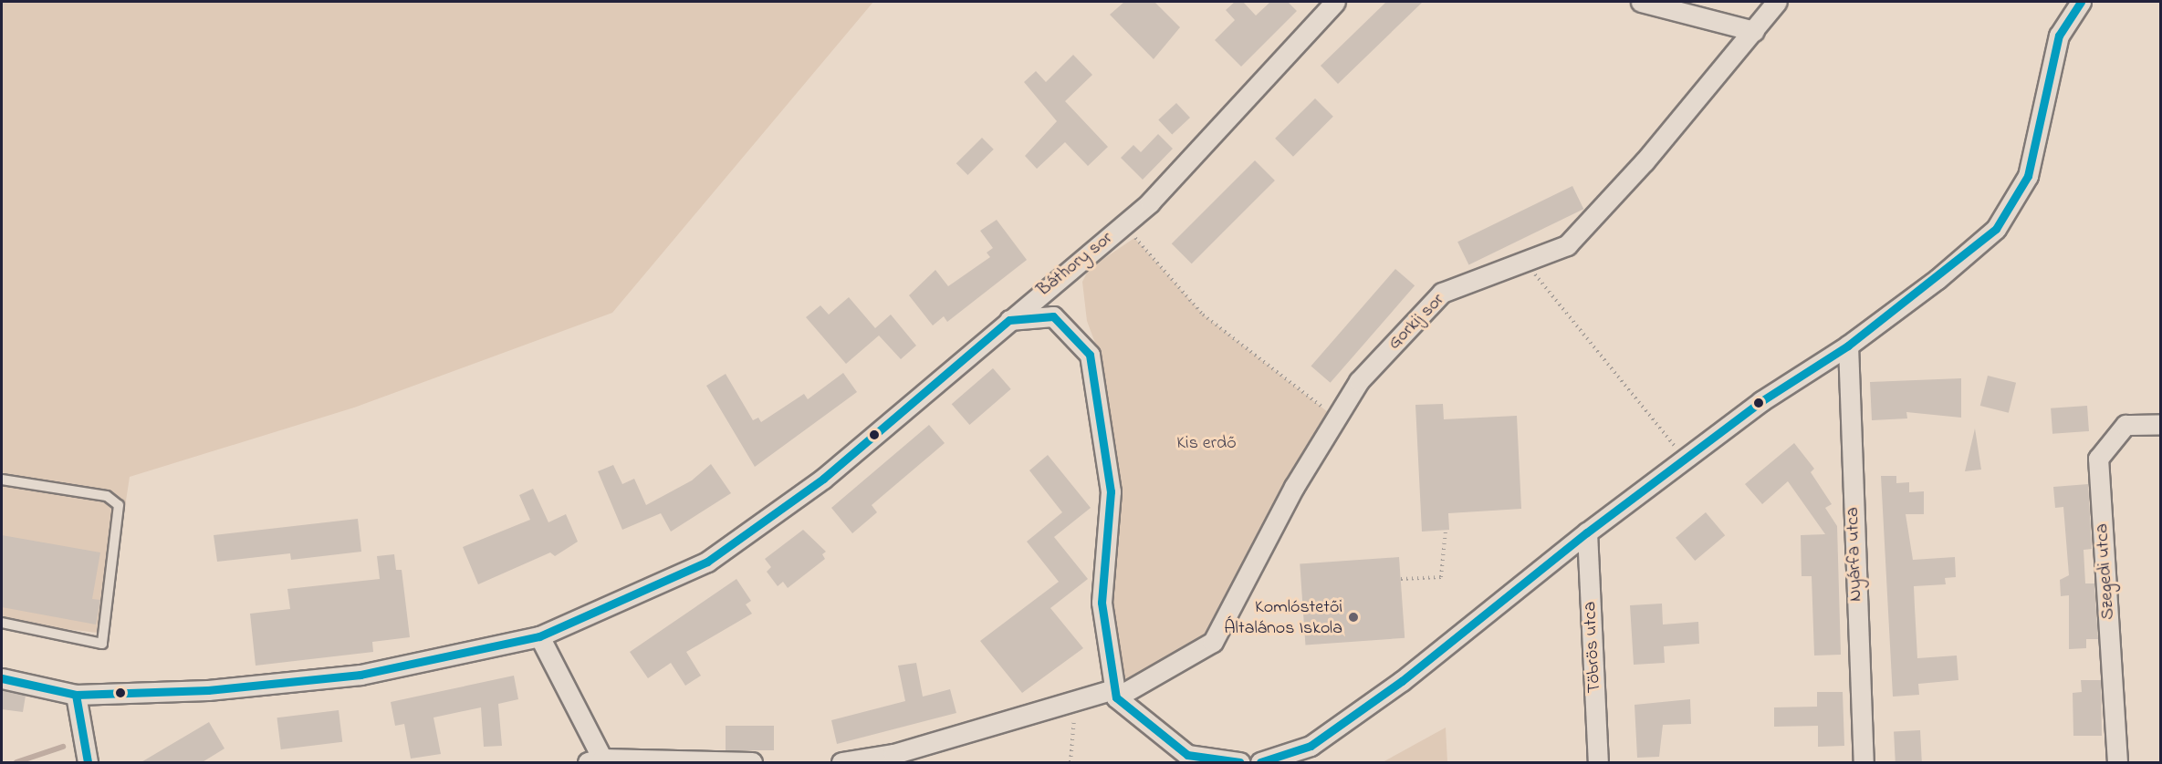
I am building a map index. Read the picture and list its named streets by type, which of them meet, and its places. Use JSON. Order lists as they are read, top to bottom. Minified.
{"streets":{"street":["Báthory sor","Gorkij sor","Nyárfa utca","Szegedi utca","Töbrös utca"]},"parks":["Kis erdő"],"places":["Komlóstetői Általános Iskola"]}
